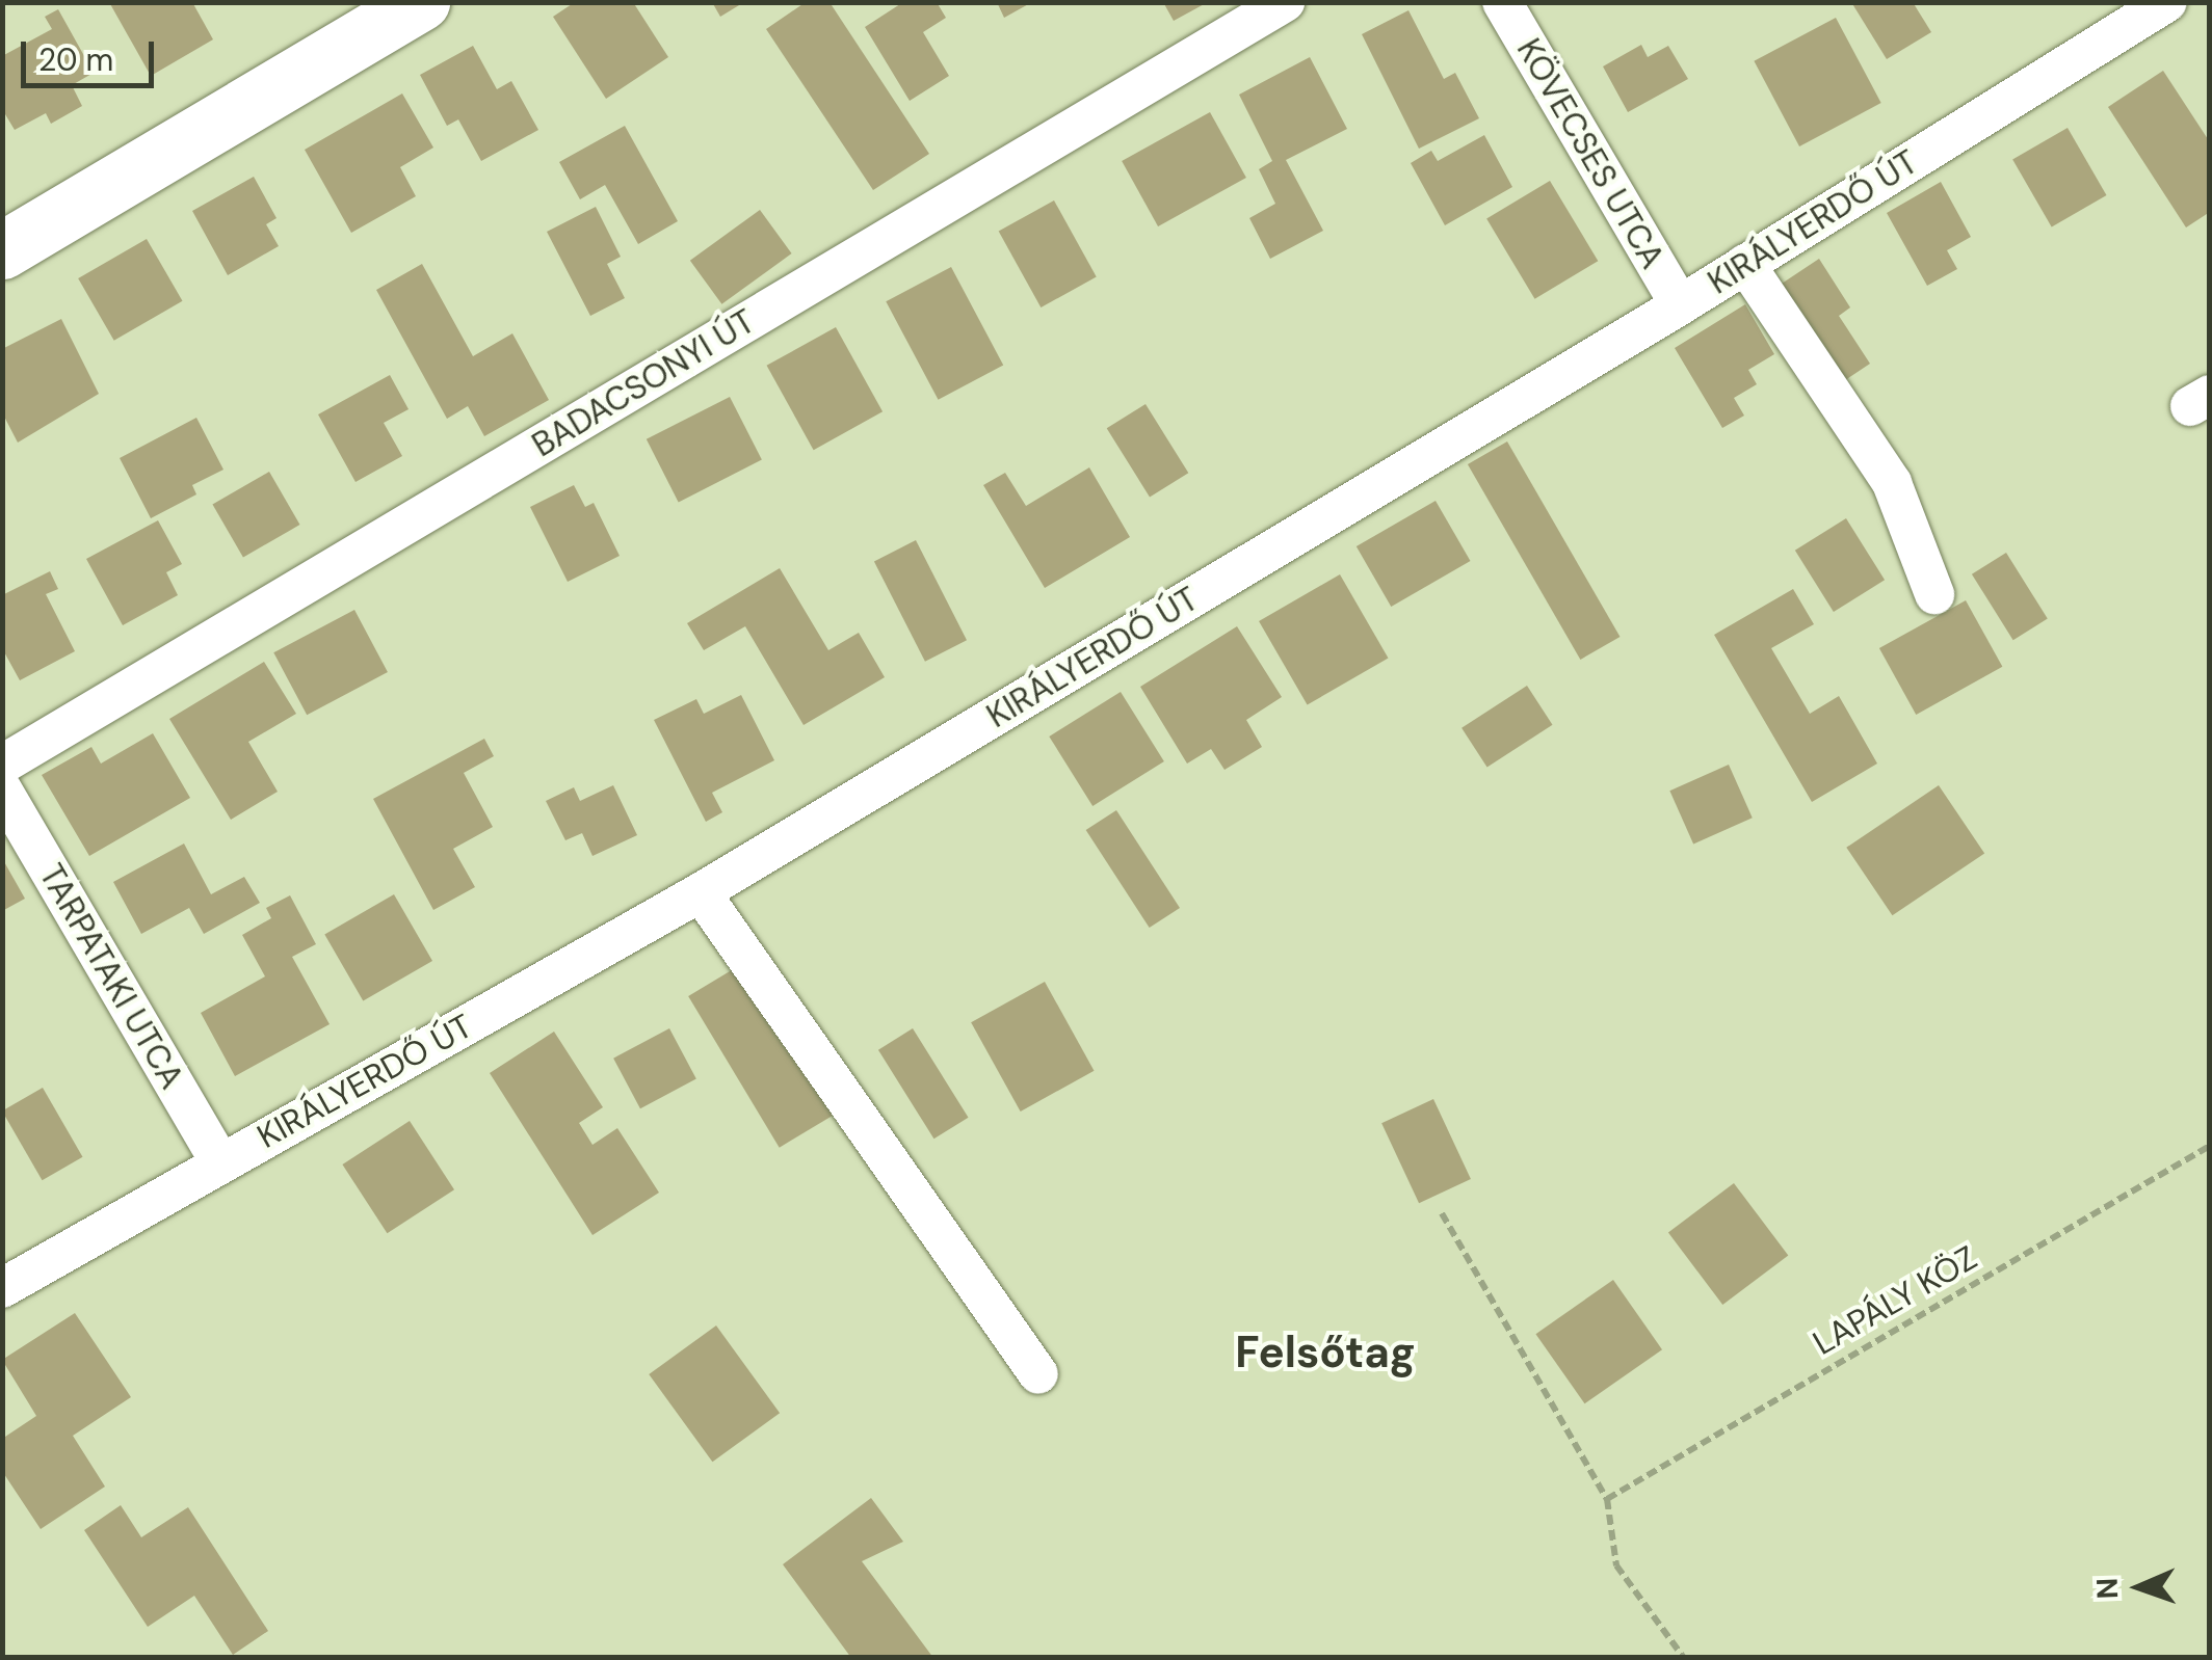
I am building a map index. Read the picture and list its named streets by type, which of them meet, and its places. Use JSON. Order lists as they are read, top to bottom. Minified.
{"streets":{"street":["KÖVECSES UTCA","KIRÁLYERDŐ ÚT","BADACSONYI ÚT","TARPATAKI UTCA"],"path":["LAPÁLY KÖZ"]},"crossings":[["KÖVECSES UTCA","KIRÁLYERDŐ ÚT"],["KIRÁLYERDŐ ÚT","TARPATAKI UTCA"]],"districts":["Felsőtag"],"scale_bar":"20 m","north":"left"}
